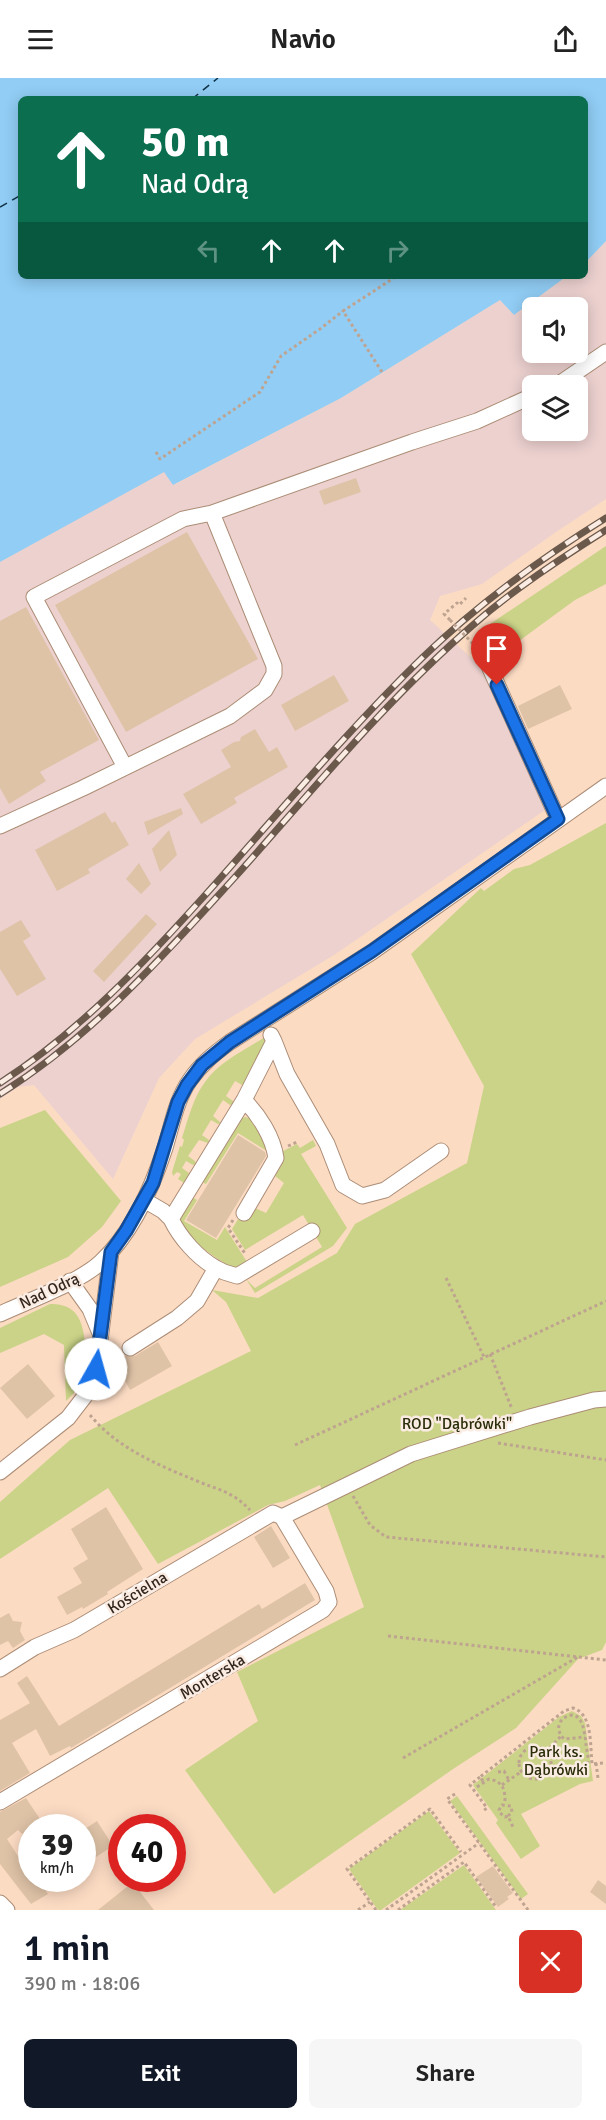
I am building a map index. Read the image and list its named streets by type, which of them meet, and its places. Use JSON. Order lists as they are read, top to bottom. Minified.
{"streets":{"street":["Nad Odrą","Kościelna","Monterska"]},"crossings":[["Kościelna","Monterska"]],"parks":["ROD \"Dąbrówki\"","Park ks. Dąbrówki"],"page":{"header":"Navio","turn":["50 m","Nad Odrą"],"speed":"39 km/h","limit":"40","heading":["1 min","390 m · 18:06"],"buttons":["Exit","Share"]}}
